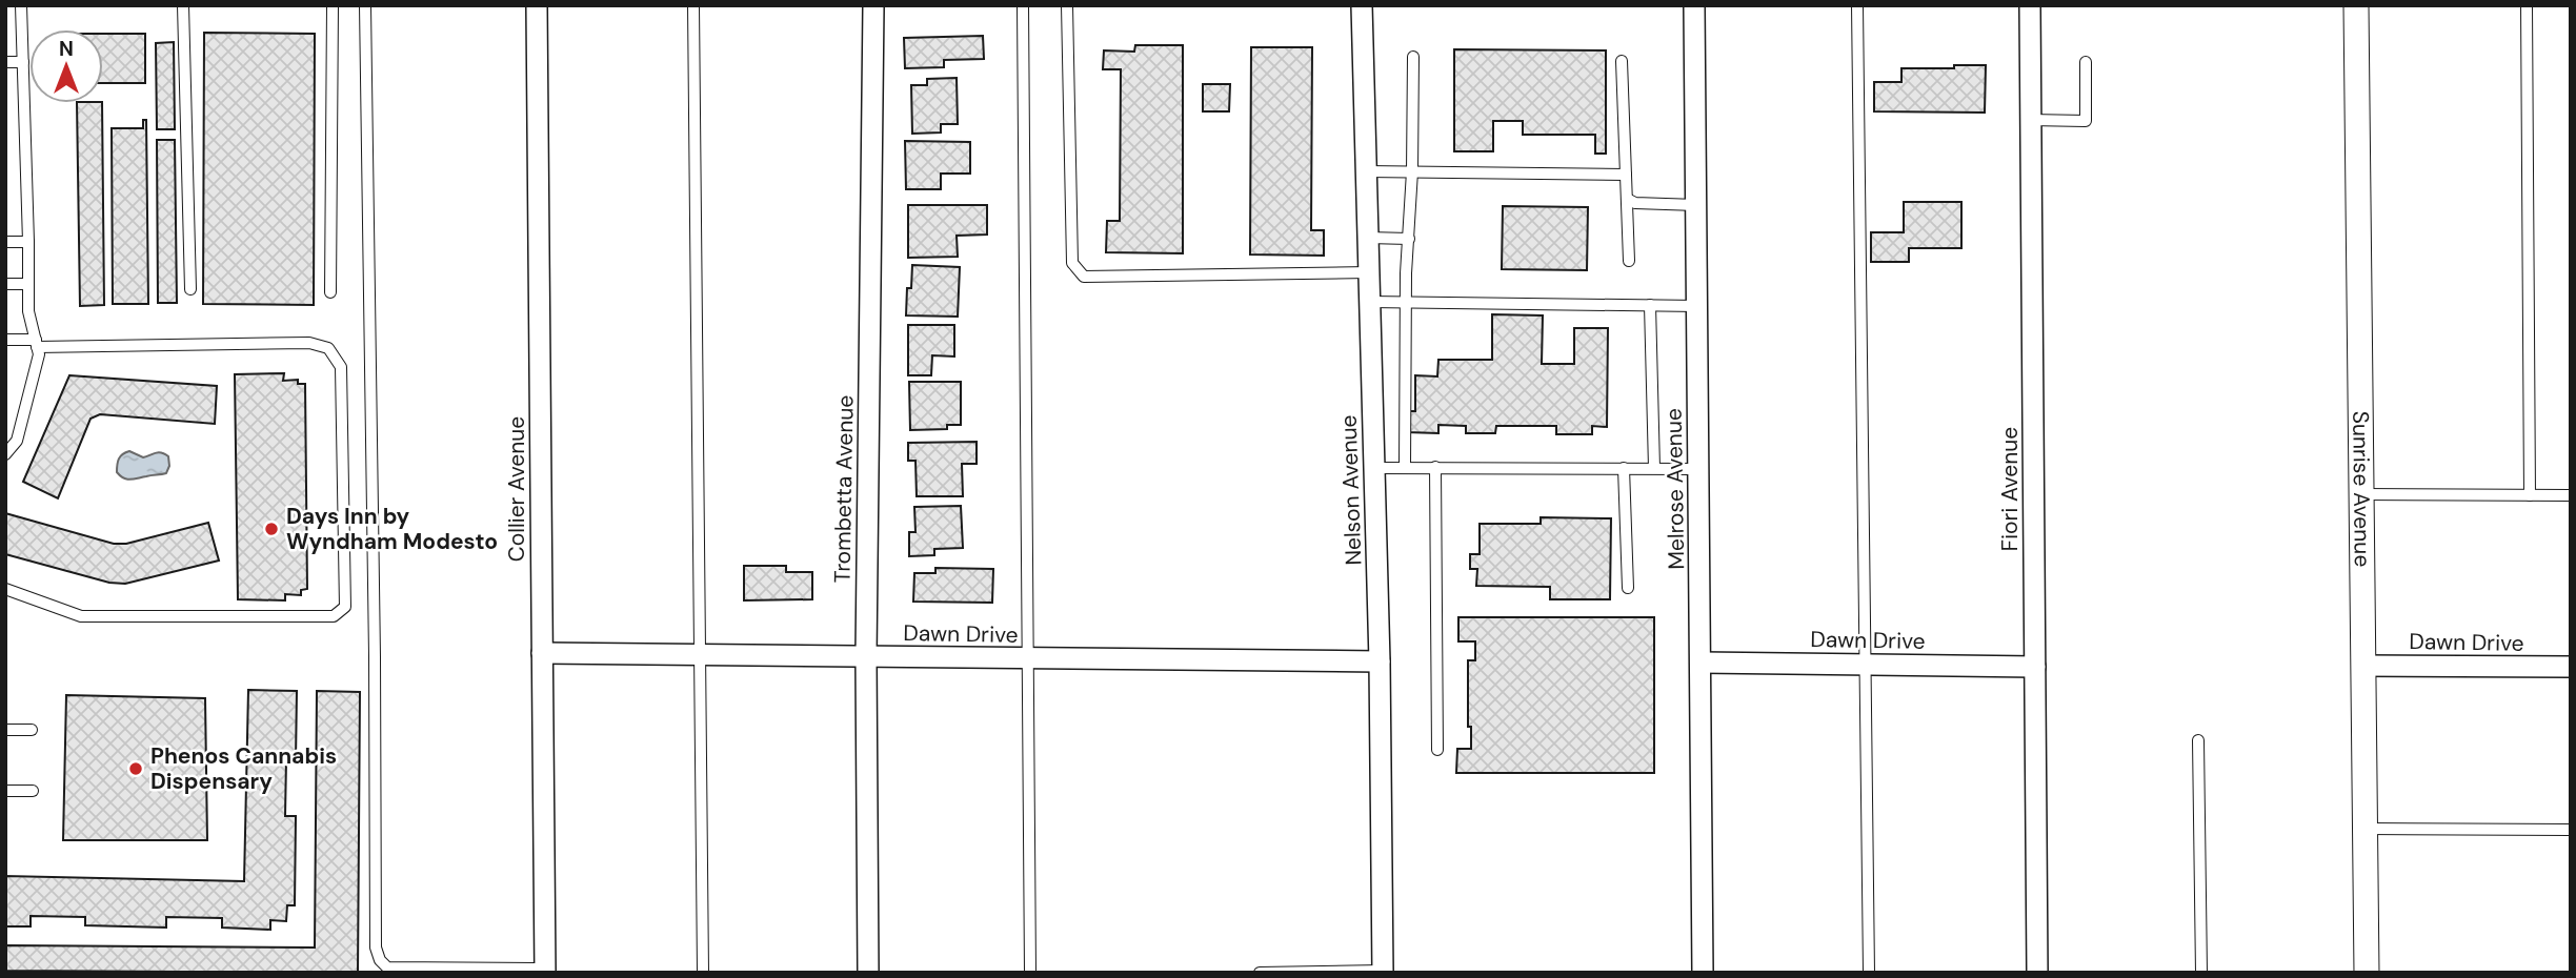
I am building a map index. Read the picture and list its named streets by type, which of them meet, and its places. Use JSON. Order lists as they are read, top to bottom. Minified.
{"streets":{"street":["Collier Avenue","Trombetta Avenue","Melrose Avenue","Fiori Avenue","Sunrise Avenue","Nelson Avenue","Dawn Drive"]},"crossings":[["Collier Avenue","Dawn Drive"],["Trombetta Avenue","Dawn Drive"],["Melrose Avenue","Dawn Drive"],["Fiori Avenue","Dawn Drive"],["Sunrise Avenue","Dawn Drive"],["Nelson Avenue","Dawn Drive"]],"places":["Days Inn by Wyndham Modesto","Phenos Cannabis Dispensary"],"north":"top"}
